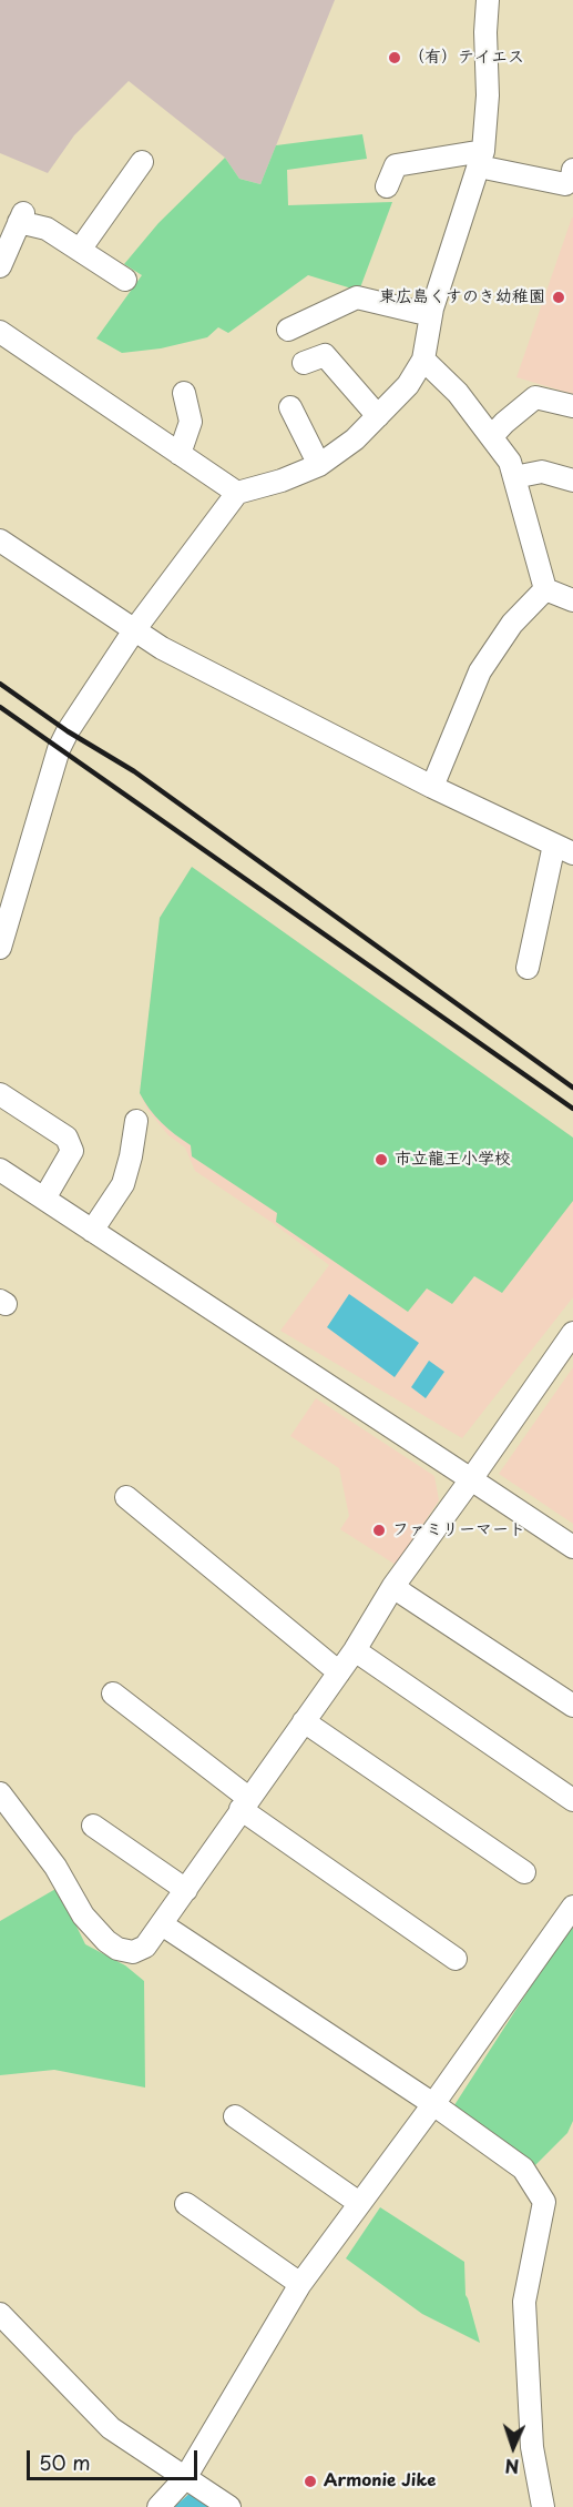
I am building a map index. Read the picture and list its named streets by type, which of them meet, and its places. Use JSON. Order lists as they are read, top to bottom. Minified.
{"places":["（有）テイエス","東広島くすのき幼稚園","市立龍王小学校","ファミリーマート","Armonie Jike"],"scale_bar":"50 m","north":"bottom"}
